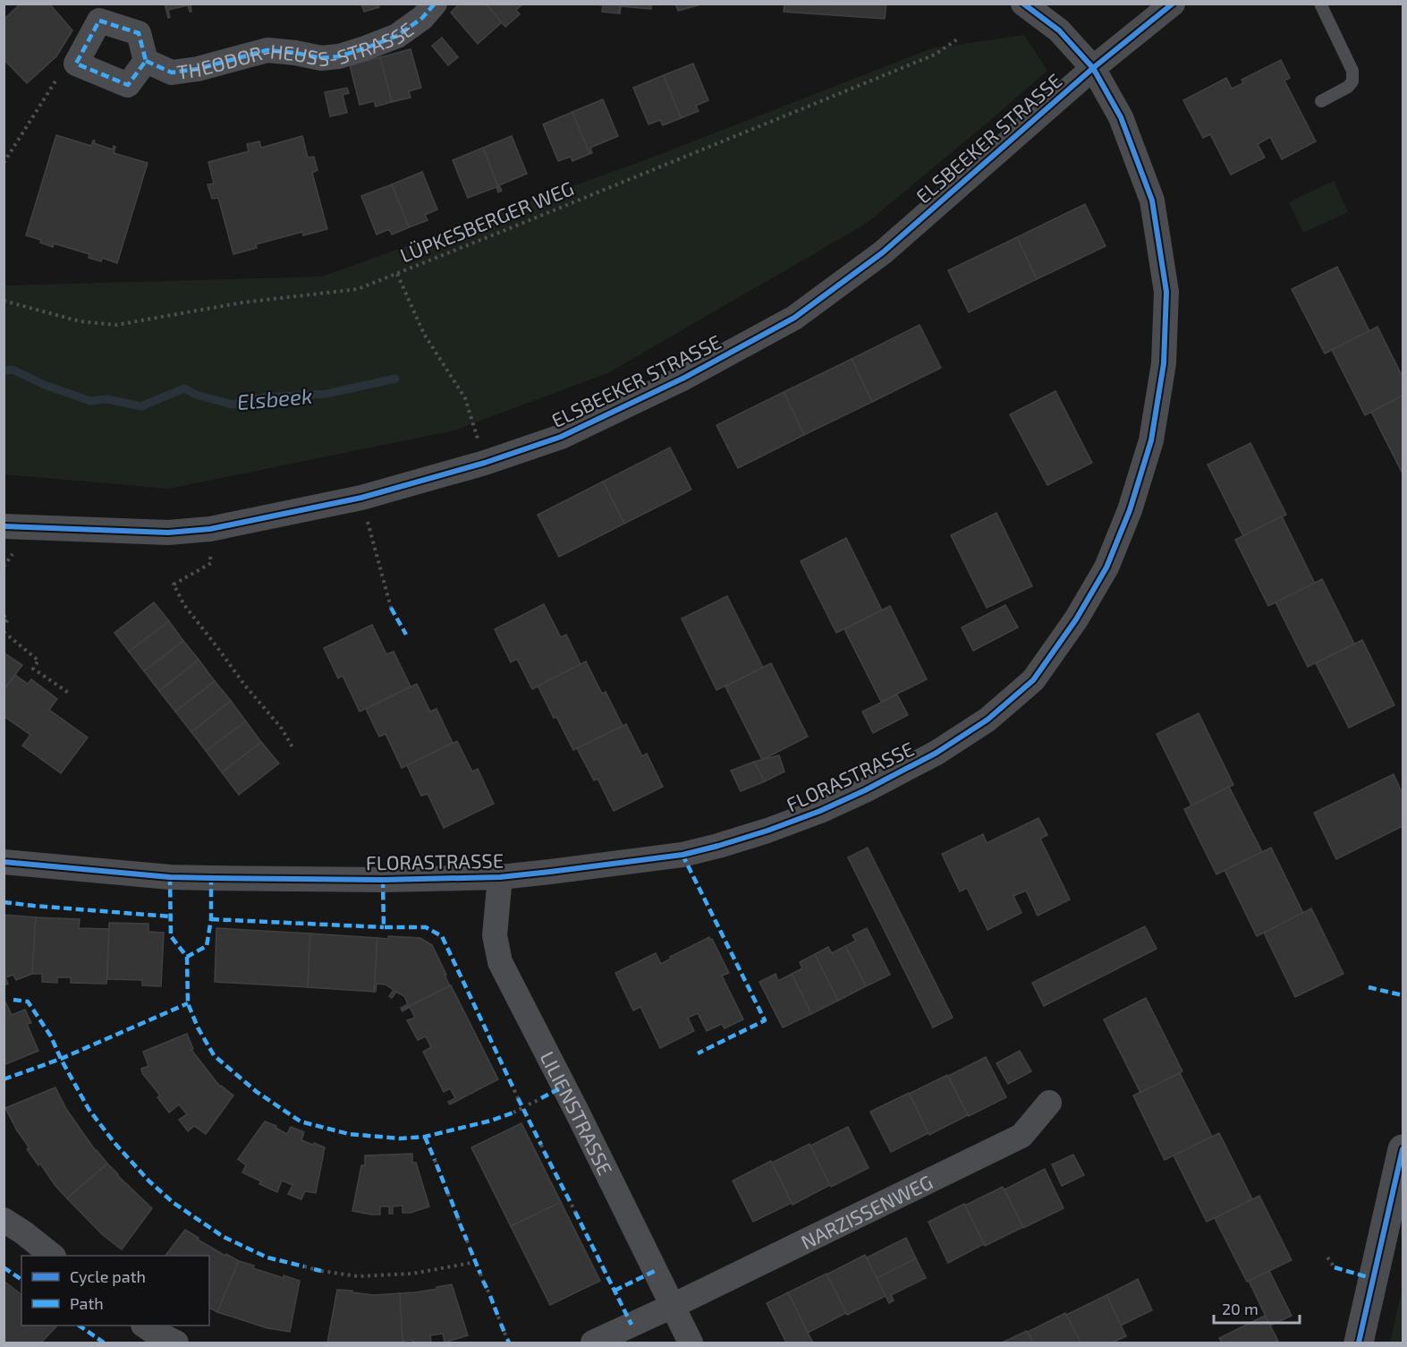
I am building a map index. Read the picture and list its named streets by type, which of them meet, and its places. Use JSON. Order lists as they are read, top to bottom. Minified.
{"streets":{"street":["THEODOR-HEUSS-STRASSE","ELSBEEKER STRASSE","FLORASTRASSE","LILIENSTRASSE","NARZISSENWEG"],"path":["LÜPKESBERGER WEG"]},"crossings":[["ELSBEEKER STRASSE","FLORASTRASSE"],["FLORASTRASSE","LILIENSTRASSE"],["LILIENSTRASSE","NARZISSENWEG"]],"water":["Elsbeek"],"legend":["Cycle path","Path"],"scale_bar":"20 m"}
